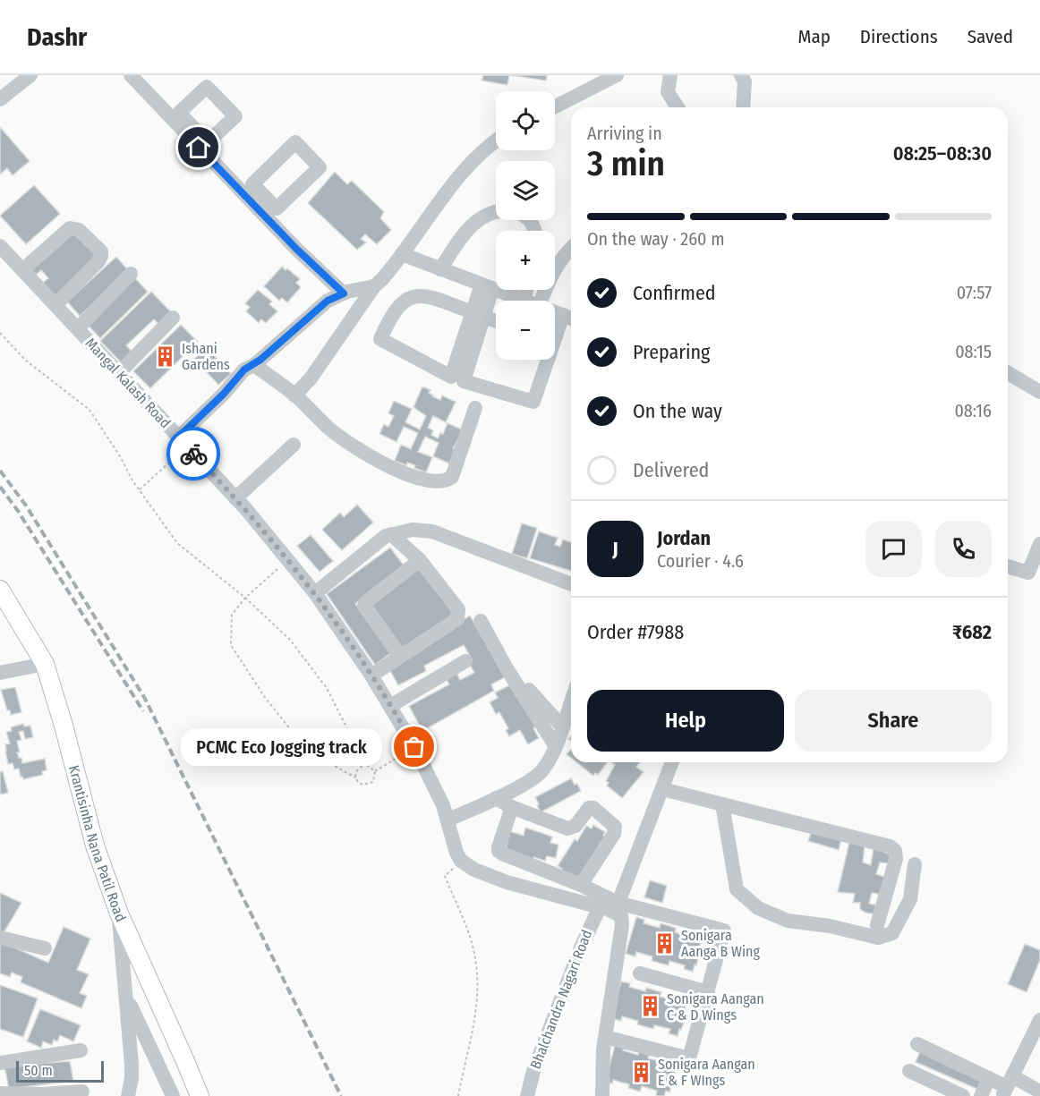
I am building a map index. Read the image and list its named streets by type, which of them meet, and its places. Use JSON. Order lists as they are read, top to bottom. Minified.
{"streets":{"main road":["Krantisinha Nana Patil Road"],"street":["Mangal Kalash Road","Bhalchandra Nagari Road"]},"places":{"building":["Ishani Gardens","Sonigara Aanga B Wing","Sonigara Aangan C & D Wings","Sonigara Aangan E & F WIngs"],"other":["PCMC Eco Jogging track"]},"scale_bar":"50 m","page":{"header":"Dashr","nav":["Map","Directions","Saved"],"map_buttons":["+","−"],"heading":["3 min","Arriving in","08:25–08:30"],"panel":["Jordan","Courier · 4.6","Order #7988","₹682"],"bar":"On the way · 260 m","list":[["Confirmed","07:57"],["Preparing","08:15"],["On the way","08:16"],"Delivered"],"round":"J","buttons":["Help","Share"],"bubble":"PCMC Eco Jogging track","scale":"50 m"}}
